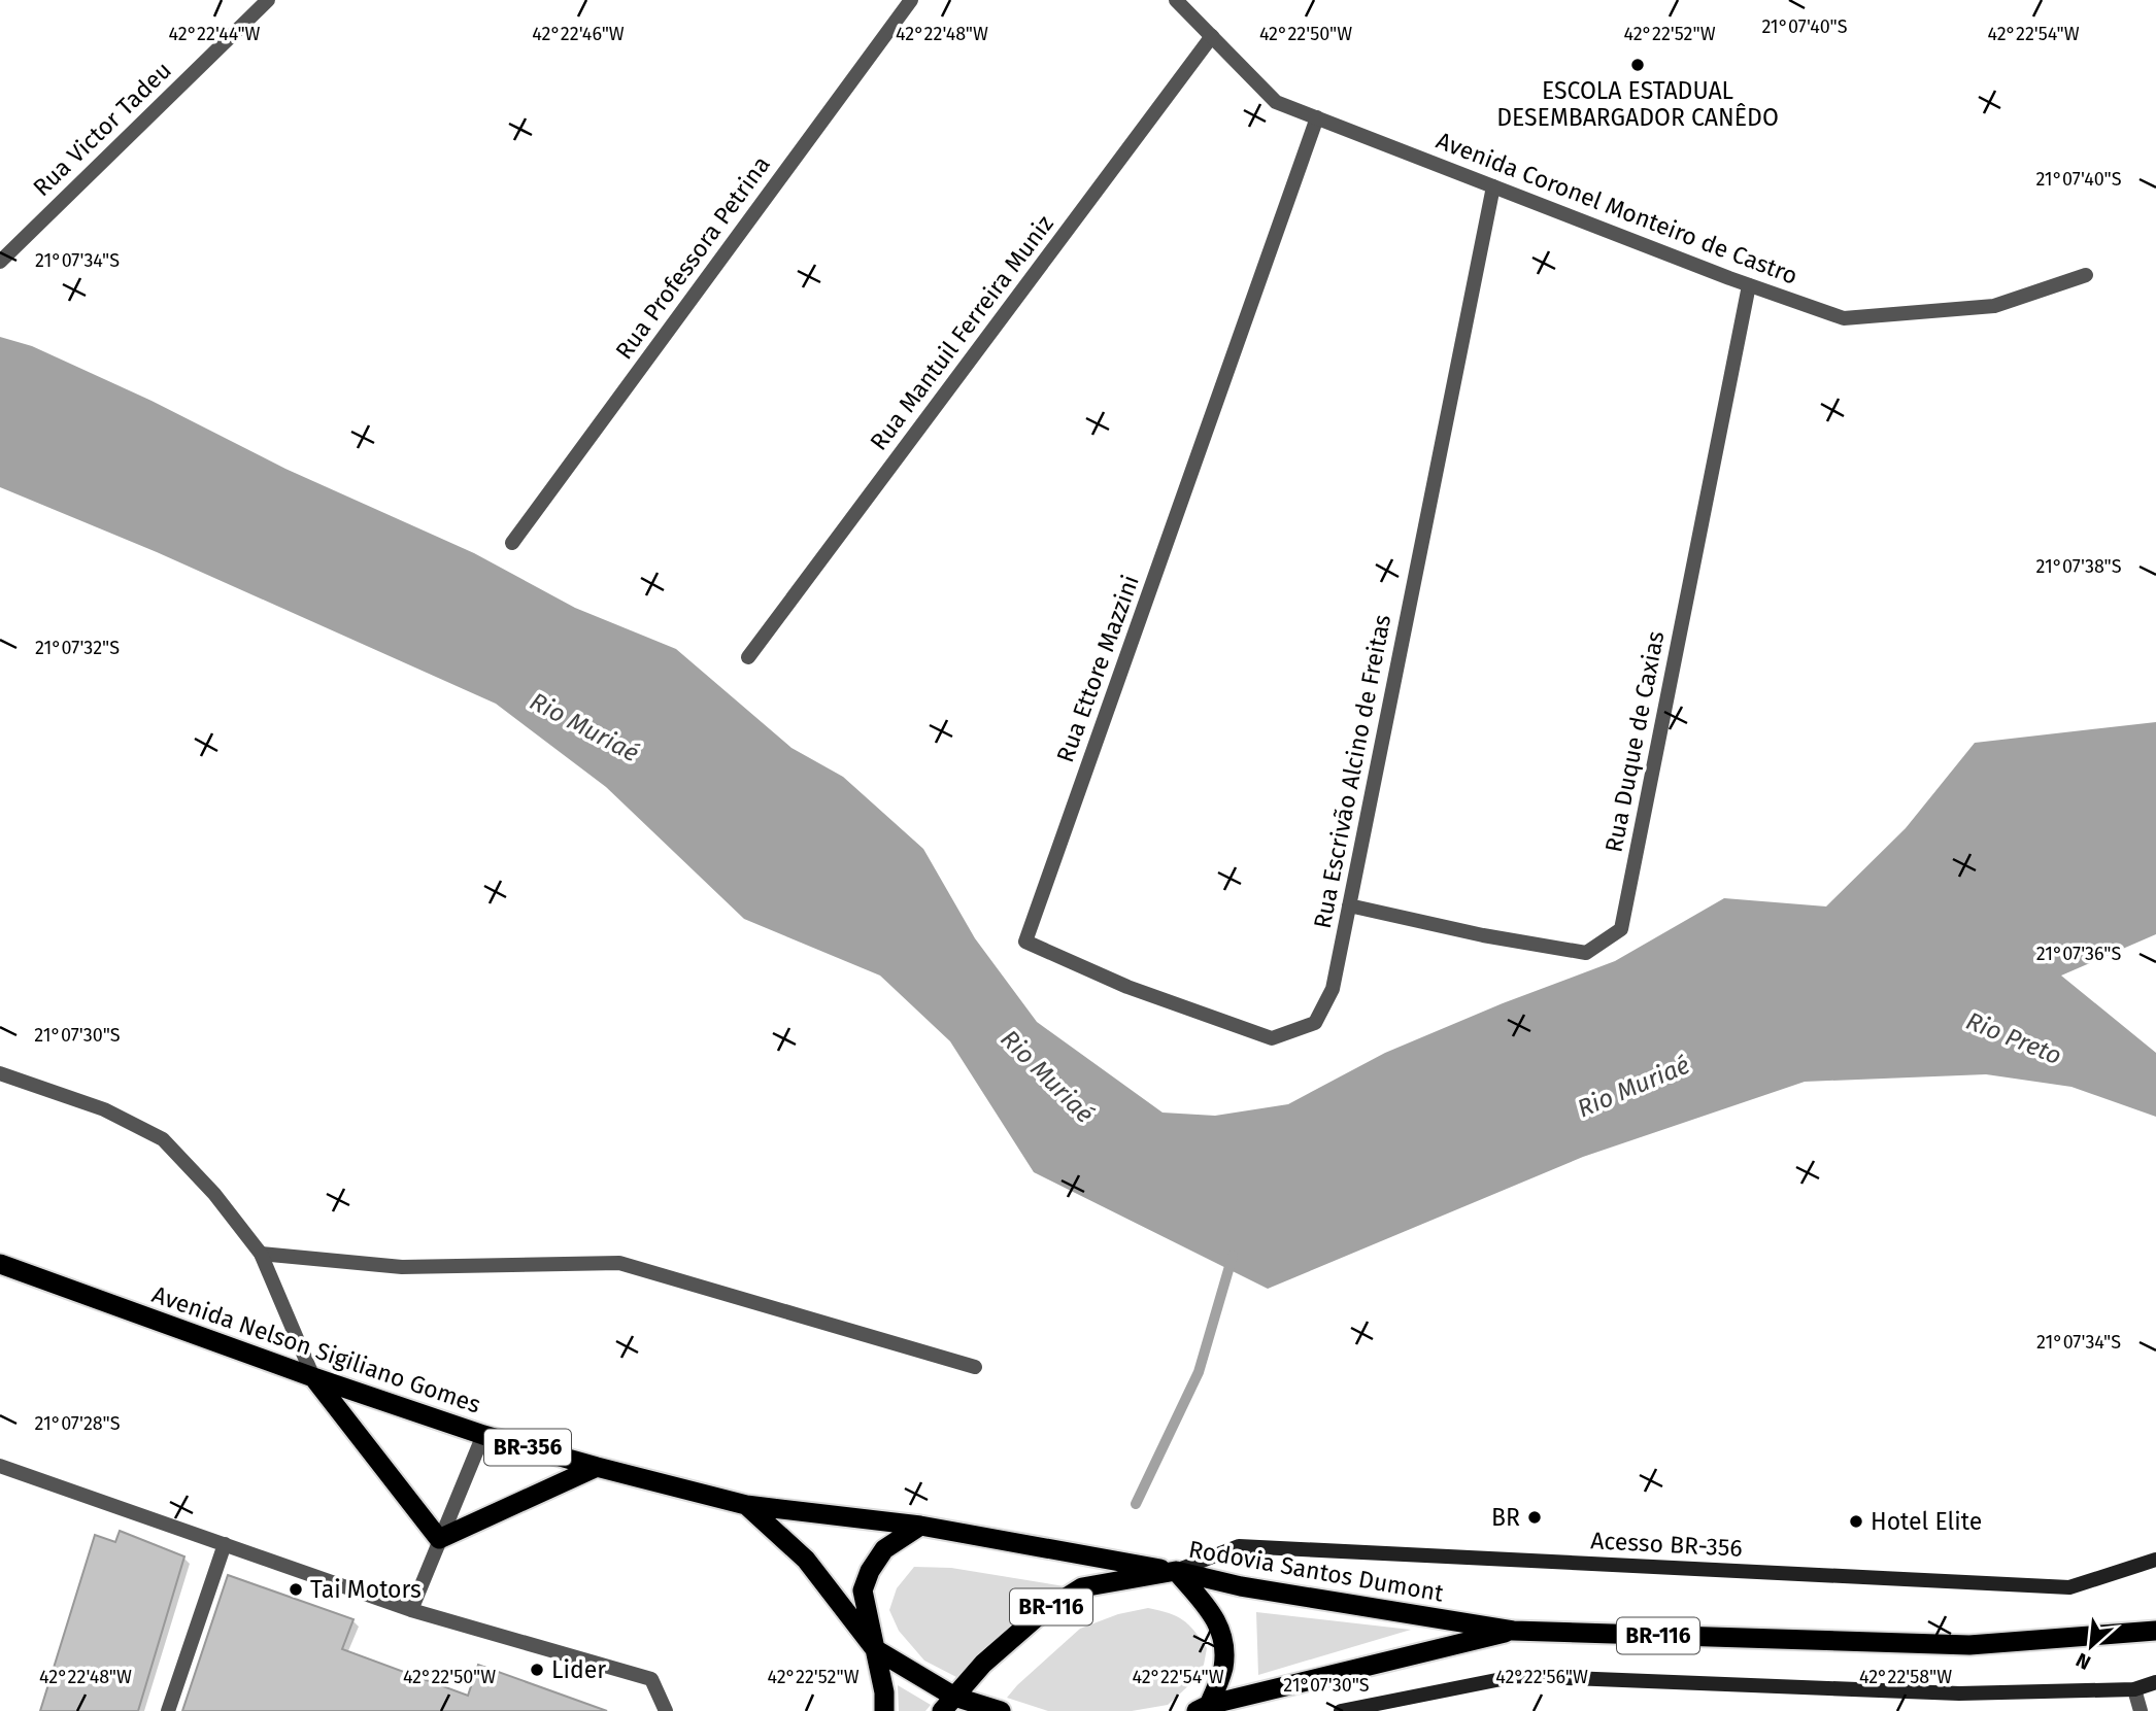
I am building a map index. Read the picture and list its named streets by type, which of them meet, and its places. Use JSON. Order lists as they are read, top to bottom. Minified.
{"streets":{"highway":["Avenida Nelson Sigiliano Gomes","BR-356","Rodovia Santos Dumont","BR-116"],"main road":["Acesso BR-356"],"street":["Rua Victor Tadeu","Avenida Coronel Monteiro de Castro","Rua Professora Petrina","Rua Mantuil Ferreira Muniz","Rua Ettore Mazzini","Rua Duque de Caxias","Rua Escrivão Alcino de Freitas"]},"crossings":[["Avenida Coronel Monteiro de Castro","Rua Mantuil Ferreira Muniz"],["Avenida Coronel Monteiro de Castro","Rua Ettore Mazzini"],["Avenida Coronel Monteiro de Castro","Rua Duque de Caxias"],["Avenida Coronel Monteiro de Castro","Rua Escrivão Alcino de Freitas"],["Rua Ettore Mazzini","Rua Escrivão Alcino de Freitas"],["Rua Duque de Caxias","Rua Escrivão Alcino de Freitas"],["Avenida Nelson Sigiliano Gomes","BR-356"],["Avenida Nelson Sigiliano Gomes","Acesso BR-356"],["Avenida Nelson Sigiliano Gomes","Rodovia Santos Dumont"],["BR-356","Rodovia Santos Dumont"],["Acesso BR-356","Rodovia Santos Dumont"]],"water":["Rio Muriaé","Rio Preto"],"places":["ESCOLA ESTADUAL DESEMBARGADOR CANÊDO","BR","Hotel Elite","Tai Motors","Lider"],"north":"bottom left","coordinates":["21°07'40\"S","42°22'44\"W","42°22'46\"W","42°22'48\"W","42°22'50\"W","42°22'52\"W","42°22'54\"W","21°07'34\"S","21°07'38\"S","21°07'32\"S","21°07'36\"S","21°07'30\"S","21°07'28\"S","42°22'56\"W","42°22'58\"W"]}
